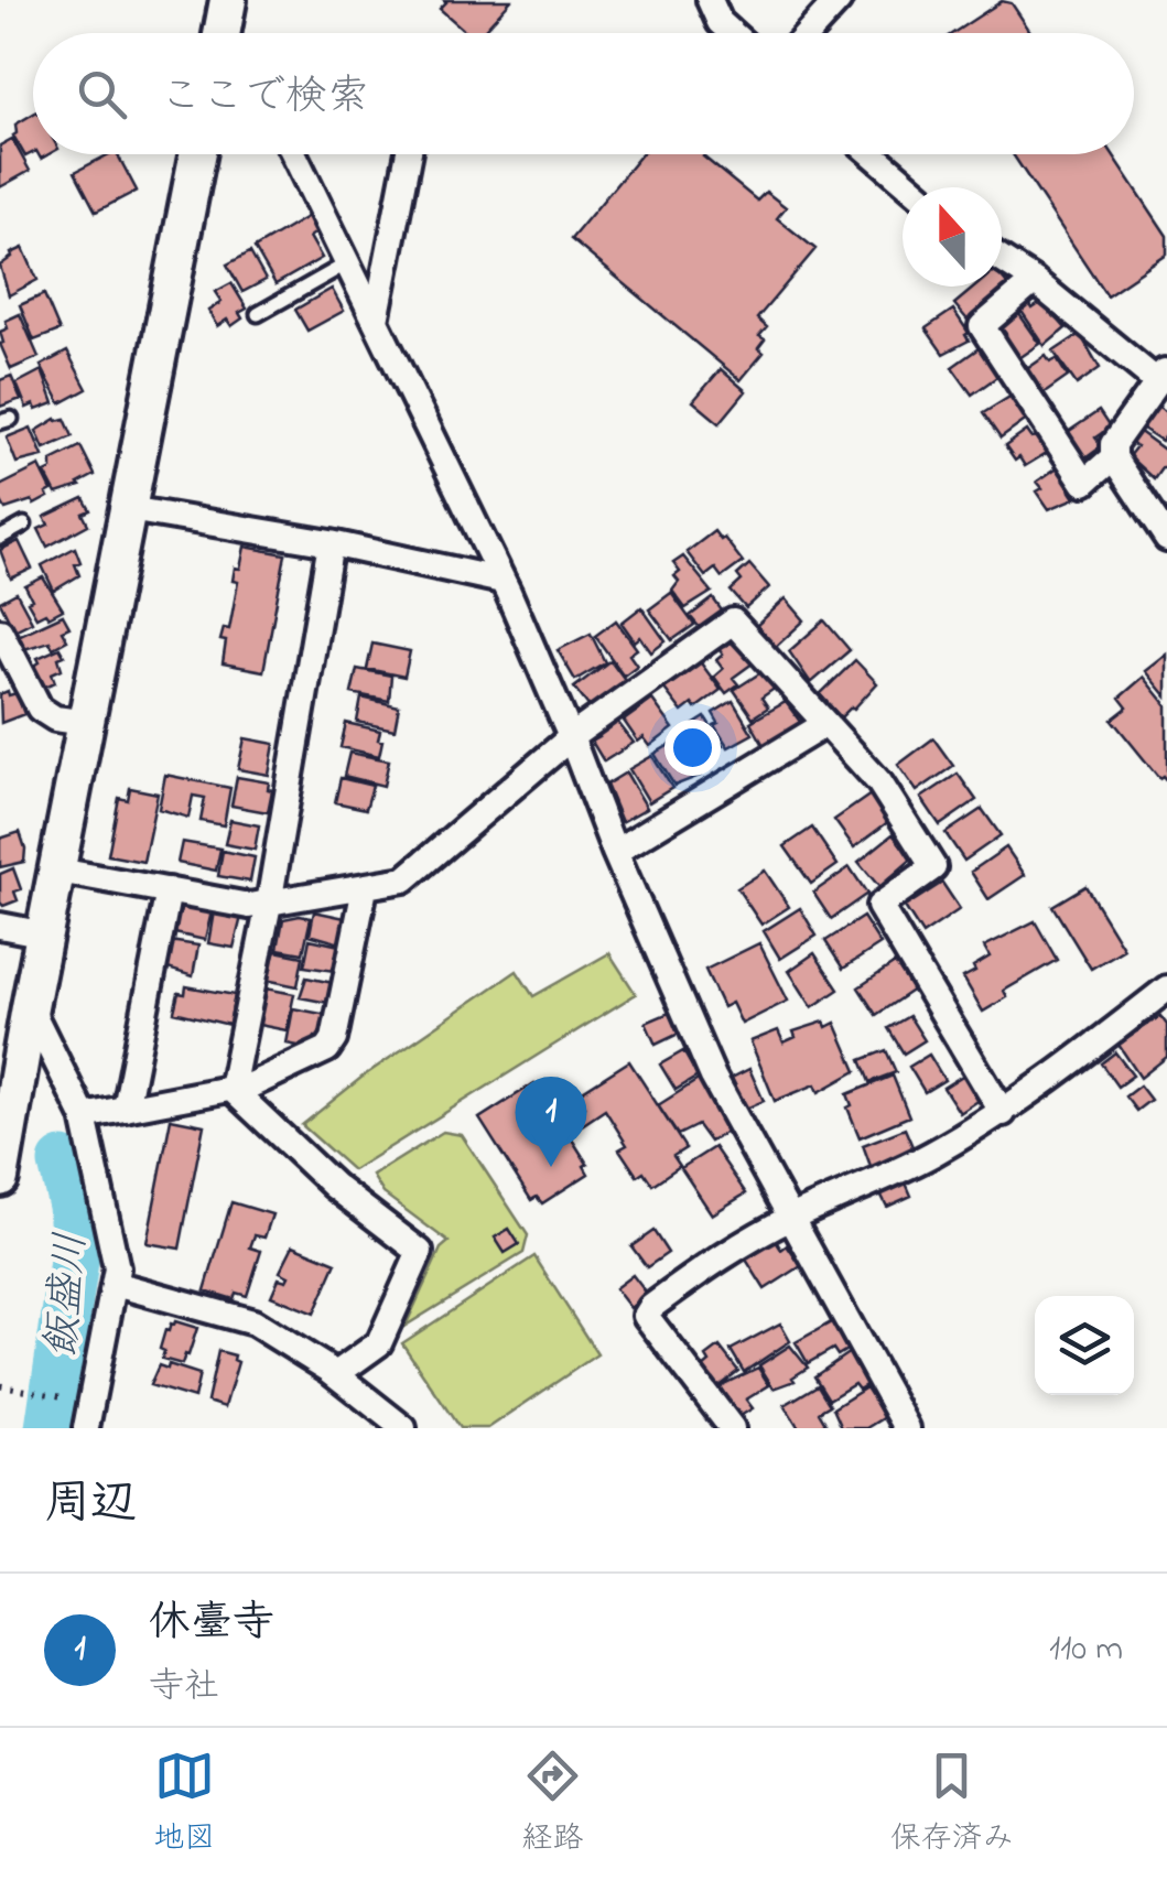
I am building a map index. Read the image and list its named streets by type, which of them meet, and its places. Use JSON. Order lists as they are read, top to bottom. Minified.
{"water":["飯盛川"],"north":"top","page":{"search":"ここで検索","pins":"1","heading":"周辺","list":[{"mark":"1","name":"休臺寺","note":"寺社","value":"110 m"}],"nav":["地図","経路","保存済み"]}}
